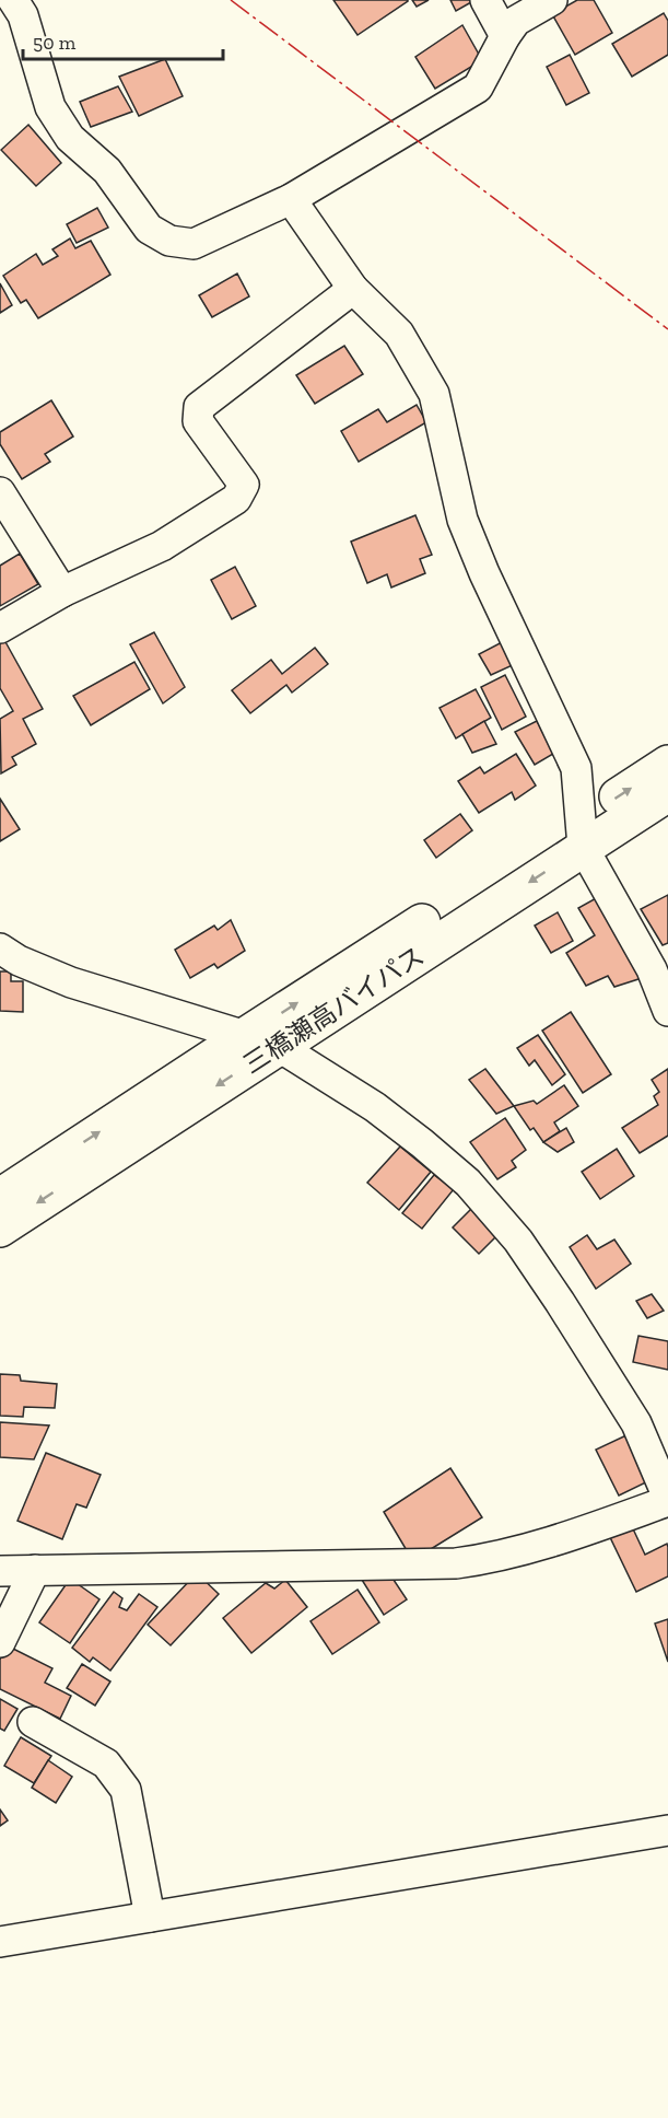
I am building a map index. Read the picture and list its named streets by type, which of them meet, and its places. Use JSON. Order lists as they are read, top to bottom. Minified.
{"streets":{"highway":["三橋瀬高バイパス"]},"scale_bar":"50 m"}
